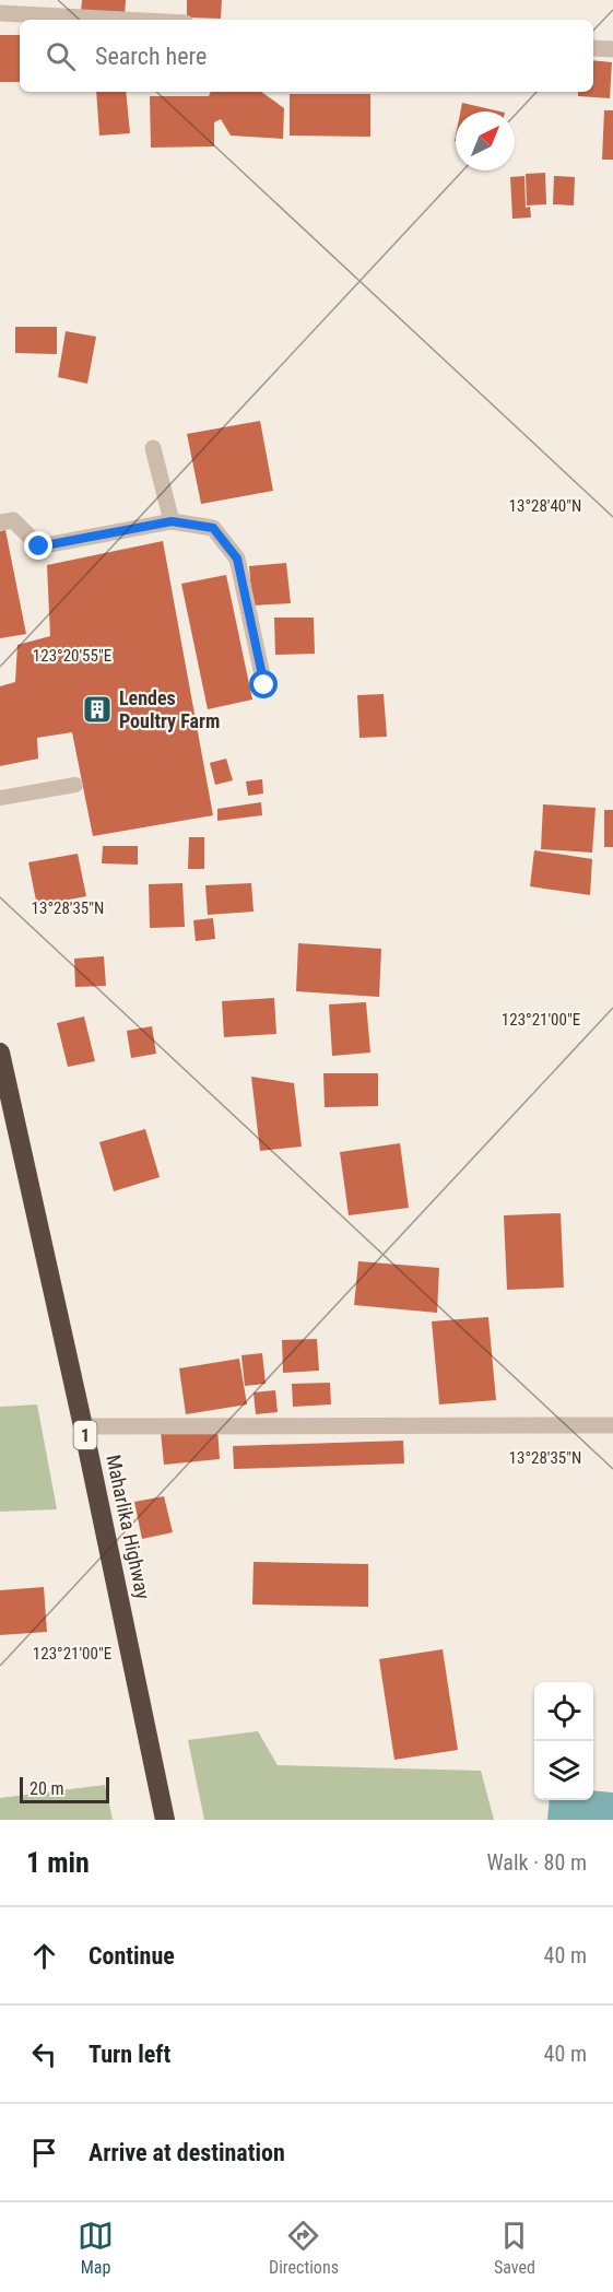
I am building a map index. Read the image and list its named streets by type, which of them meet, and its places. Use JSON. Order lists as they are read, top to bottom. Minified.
{"streets":{"highway":["1","Maharlika Highway"]},"places":{"building":["Lendes Poultry Farm"]},"scale_bar":"20 m","north":"top right","page":{"search":"Search here","scale":"20 m","heading":["1 min","Walk · 80 m"],"list":[["Continue","40 m"],["Turn left","40 m"],"Arrive at destination"],"nav":["Map","Directions","Saved"]},"coordinates":["13°28'40\"N","123°20'55\"E","13°28'35\"N","123°21'00\"E"]}
